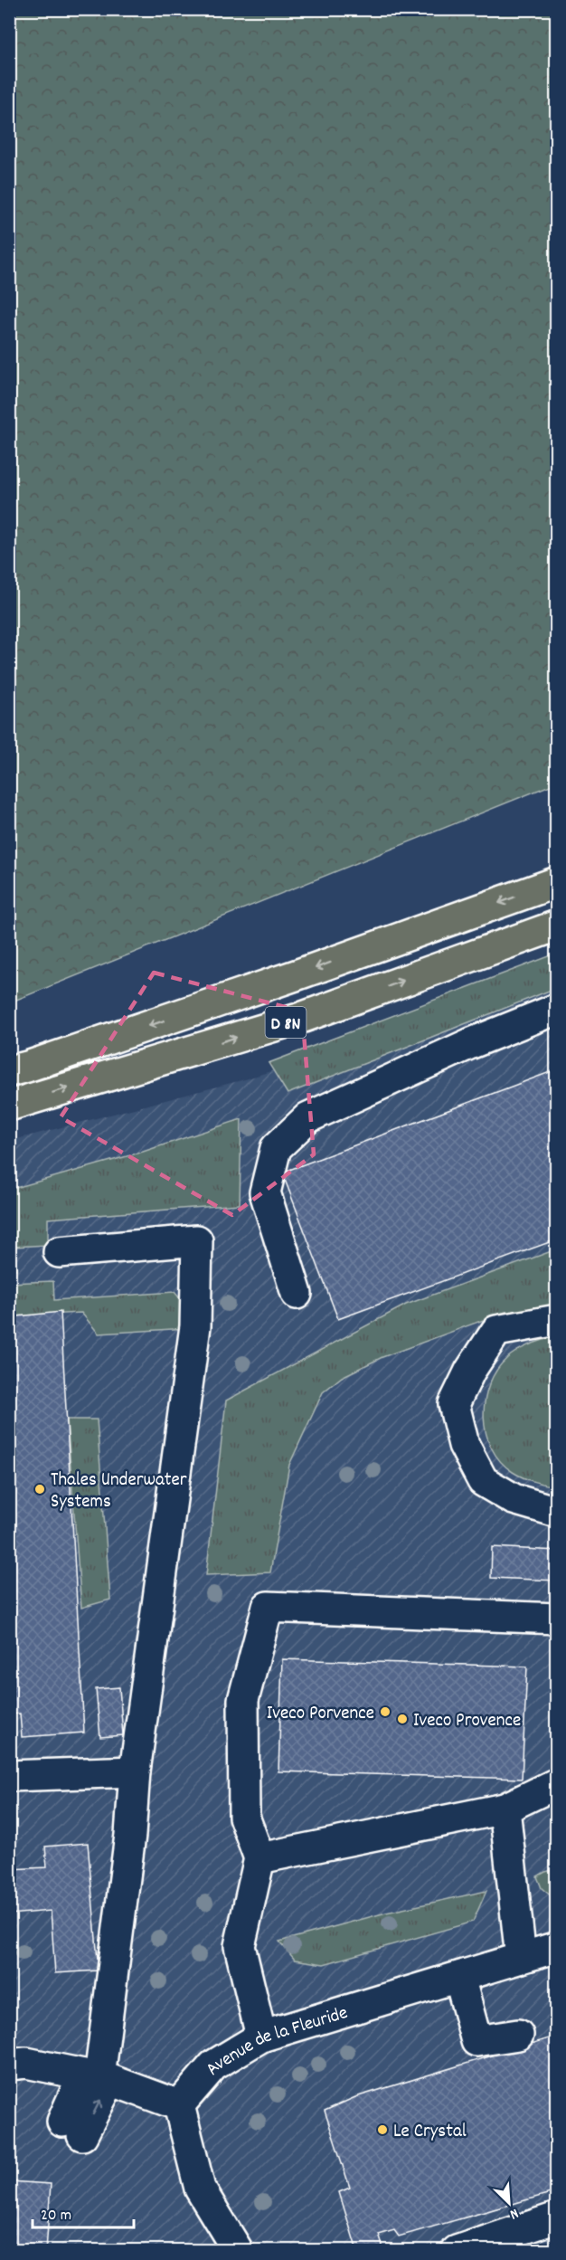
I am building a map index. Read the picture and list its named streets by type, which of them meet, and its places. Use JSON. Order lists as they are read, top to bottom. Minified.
{"streets":{"main road":["D 8N"],"street":["Avenue de la Fleuride"]},"places":["Thales Underwater Systems","Iveco Porvence","Iveco Provence","Le Crystal"],"scale_bar":"20 m","north":"bottom right"}
